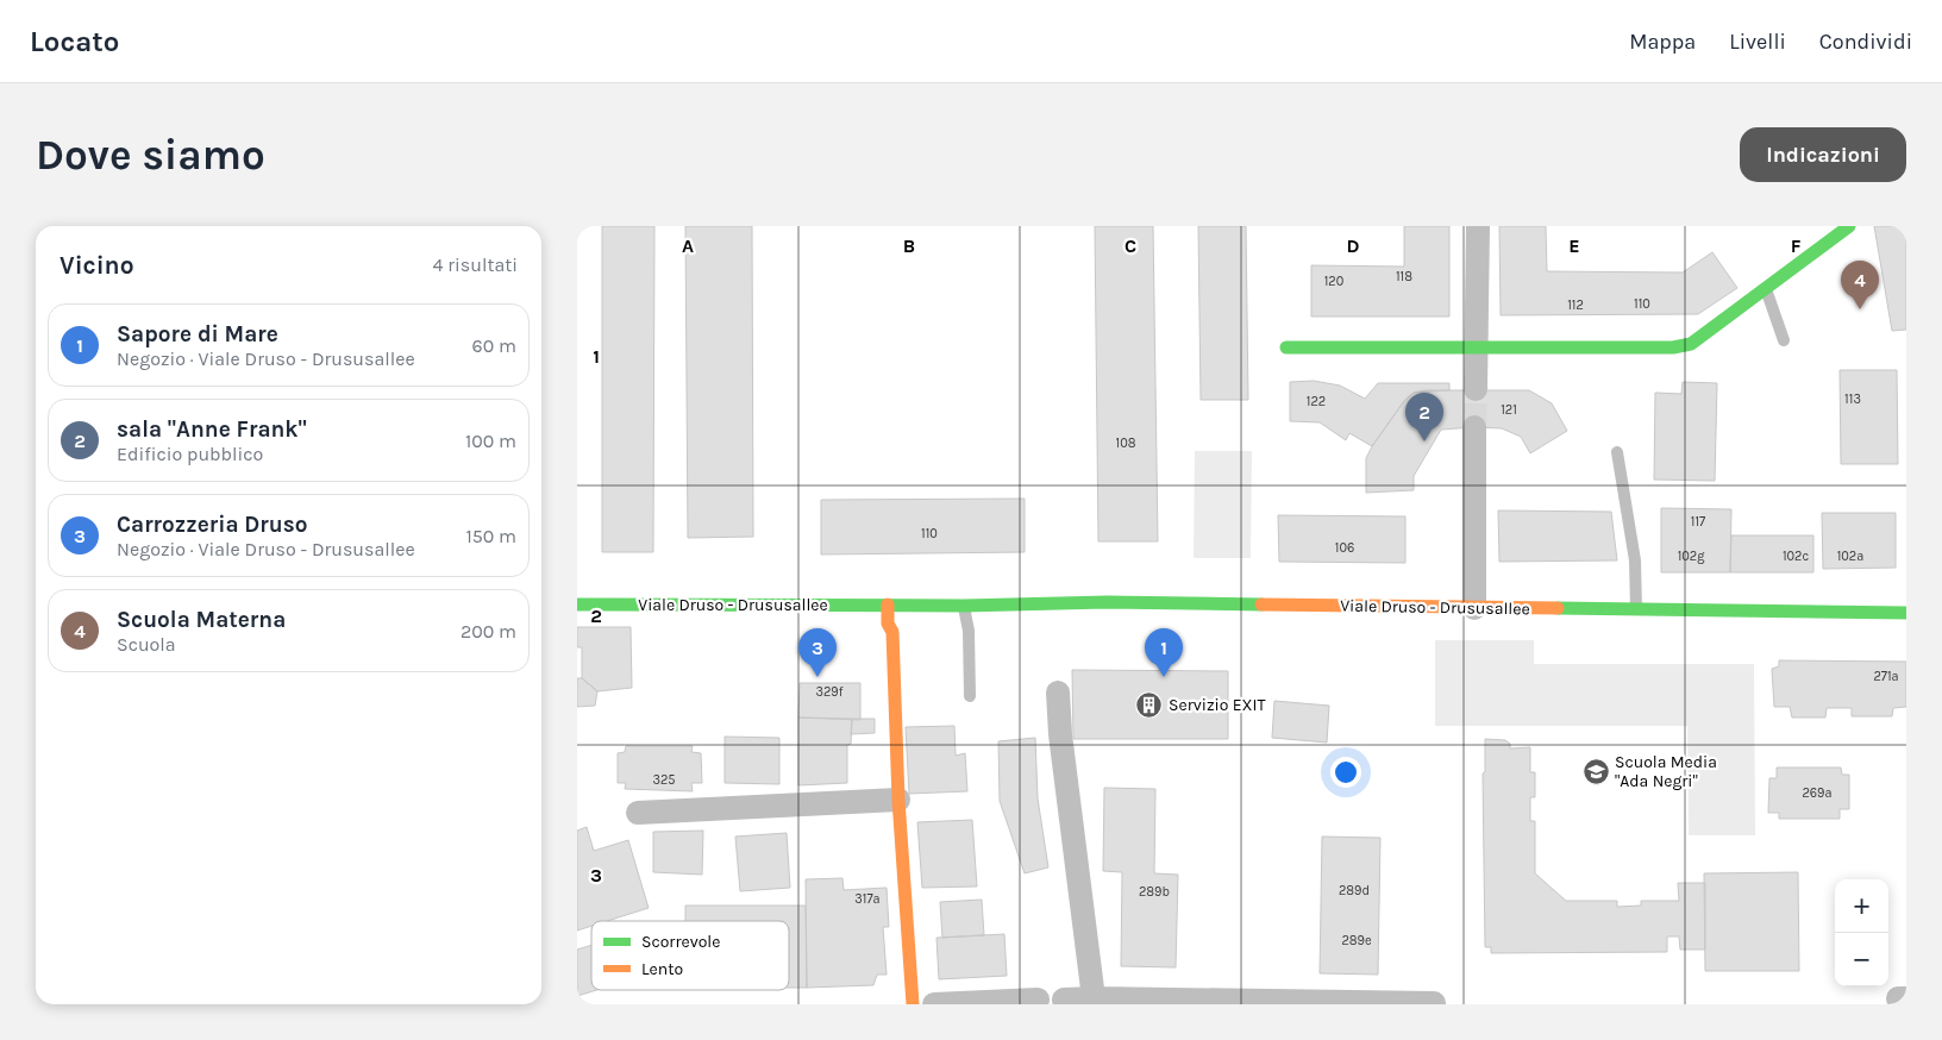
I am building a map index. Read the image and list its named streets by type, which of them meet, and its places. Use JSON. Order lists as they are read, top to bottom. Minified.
{"streets":{"main road":["Viale Druso - Drususallee"]},"places":{"building":["Servizio EXIT"],"school or university":["Scuola Media \"Ada Negri\""]},"house_numbers":["118","120","110","112","113","122","121","108","117","110","106","102g","102c","102a","271a","329f","325","269a","289d","289b","317a","289e"],"legend":["Scorrevole","Lento"],"page":{"header":"Locato","nav":["Mappa","Livelli","Condividi"],"buttons":"Indicazioni","title":"Dove siamo","heading":["Vicino","4 risultati"],"pins":["4","2","1","3"],"list":[{"mark":"1","name":"Sapore di Mare","note":"Negozio · Viale Druso - Drususallee","value":"60 m"},{"mark":"2","name":"sala \"Anne Frank\"","note":"Edificio pubblico","value":"100 m"},{"mark":"3","name":"Carrozzeria Druso","note":"Negozio · Viale Druso - Drususallee","value":"150 m"},{"mark":"4","name":"Scuola Materna","note":"Scuola","value":"200 m"}],"map_buttons":["+","−"]},"grid":{"columns":["A","B","C","D","E","F"],"rows":["1","2","3"]}}
